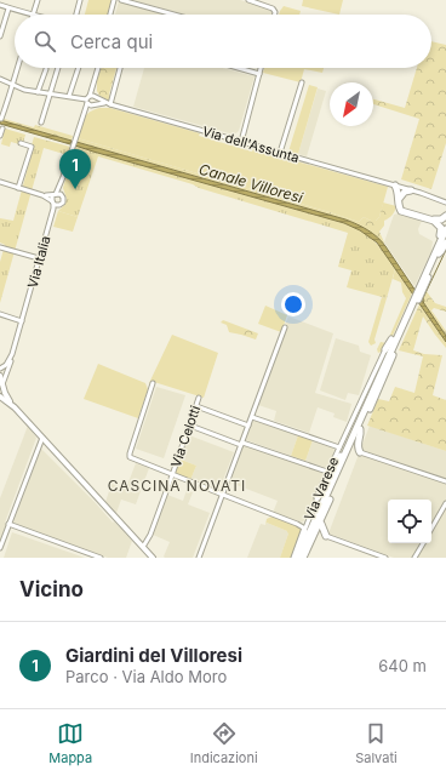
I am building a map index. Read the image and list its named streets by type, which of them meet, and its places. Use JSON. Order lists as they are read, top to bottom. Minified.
{"streets":{"street":["Via dell'Assunta","Via Italia","Via Celotti","Via Varese"]},"districts":["CASCINA NOVATI"],"water":["Canale Villoresi"],"north":"bottom left","page":{"search":"Cerca qui","pins":"1","heading":"Vicino","list":[{"mark":"1","name":"Giardini del Villoresi","note":"Parco · Via Aldo Moro","value":"640 m"}],"nav":["Mappa","Indicazioni","Salvati"]}}
